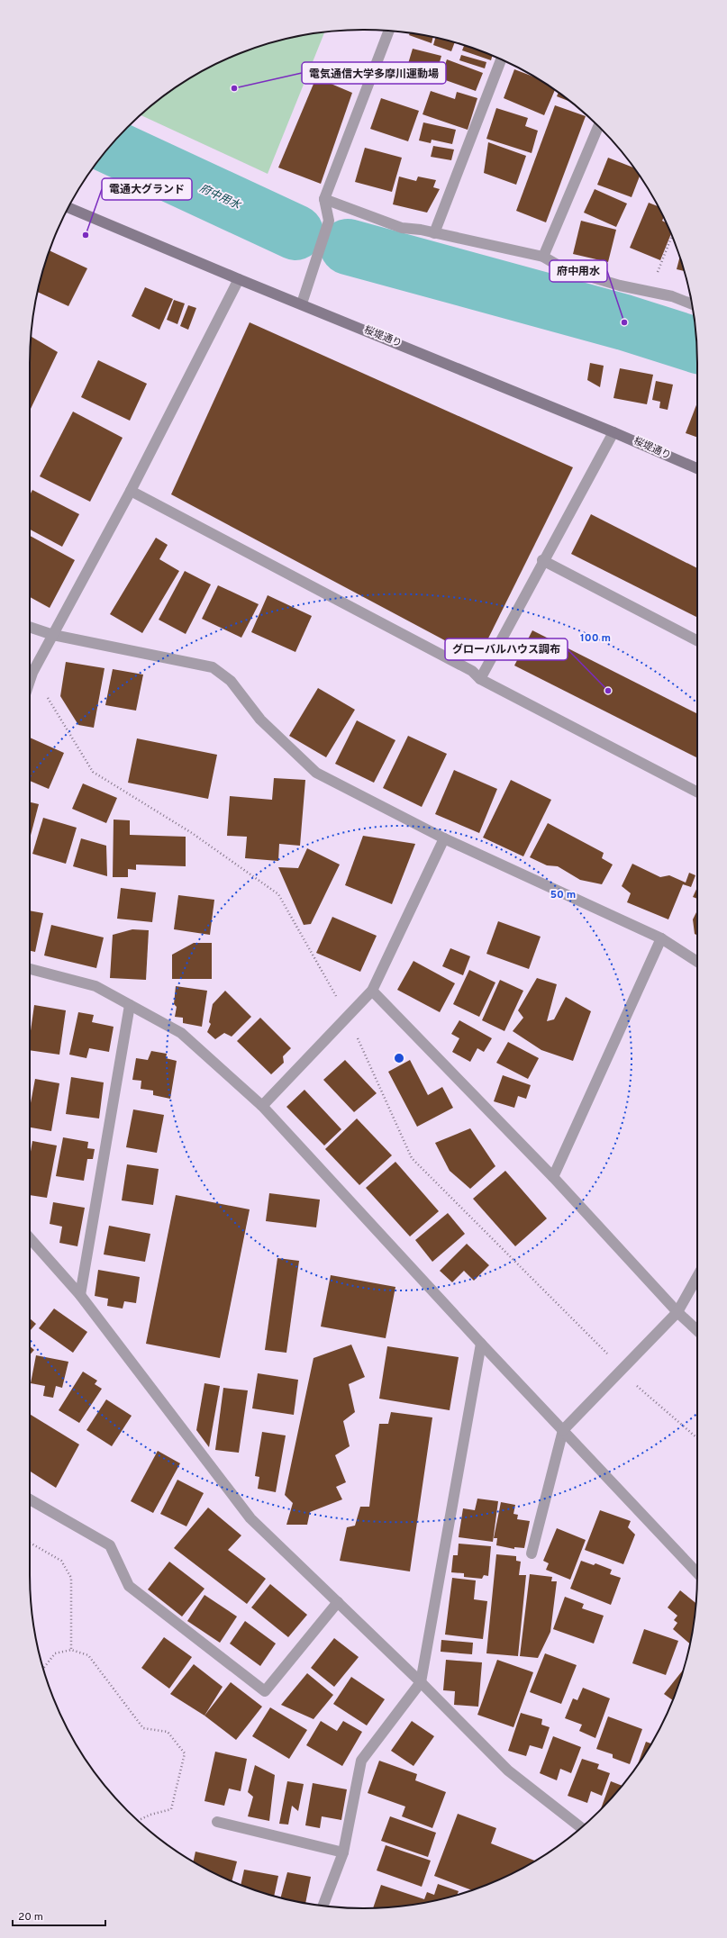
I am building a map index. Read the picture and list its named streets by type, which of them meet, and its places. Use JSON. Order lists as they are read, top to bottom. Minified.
{"streets":{"street":["桜堤通り"]},"water":["府中用水"],"places":["電気通信大学多摩川運動場","電通大グランド","府中用水","グローバルハウス調布"],"scale_bar":"20 m","rings":["100 m","50 m"]}
